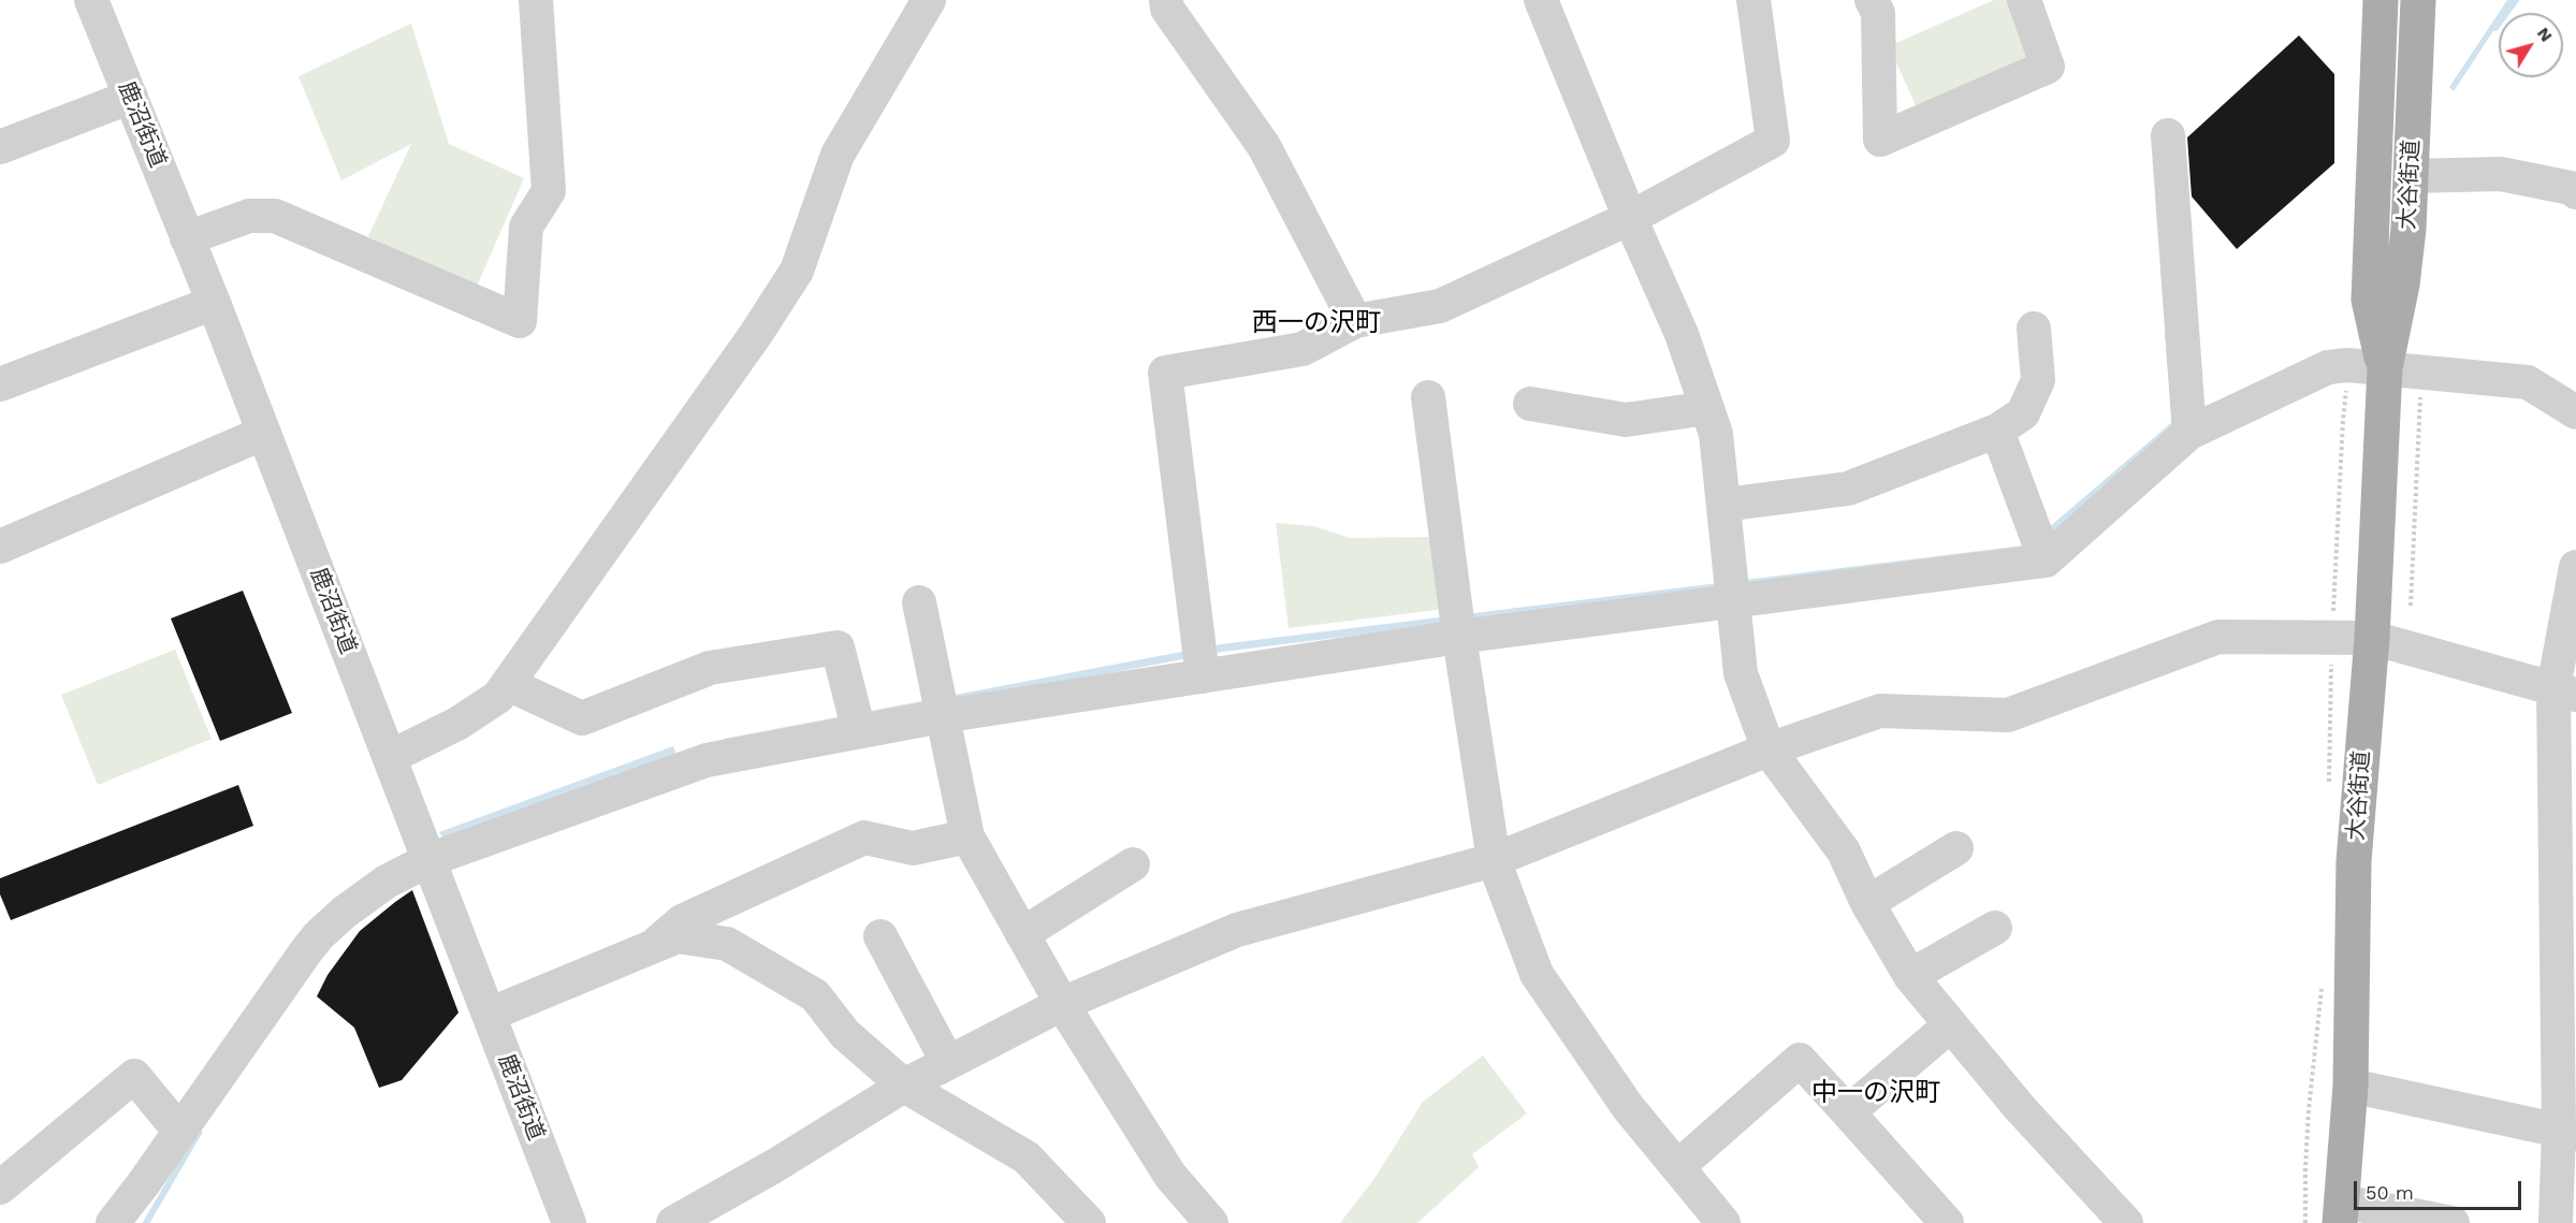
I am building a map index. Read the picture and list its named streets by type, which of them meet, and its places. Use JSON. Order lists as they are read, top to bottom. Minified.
{"streets":{"main road":["大谷街道"],"street":["鹿沼街道"]},"districts":["西一の沢町","中一の沢町"],"scale_bar":"50 m","north":"top right"}
